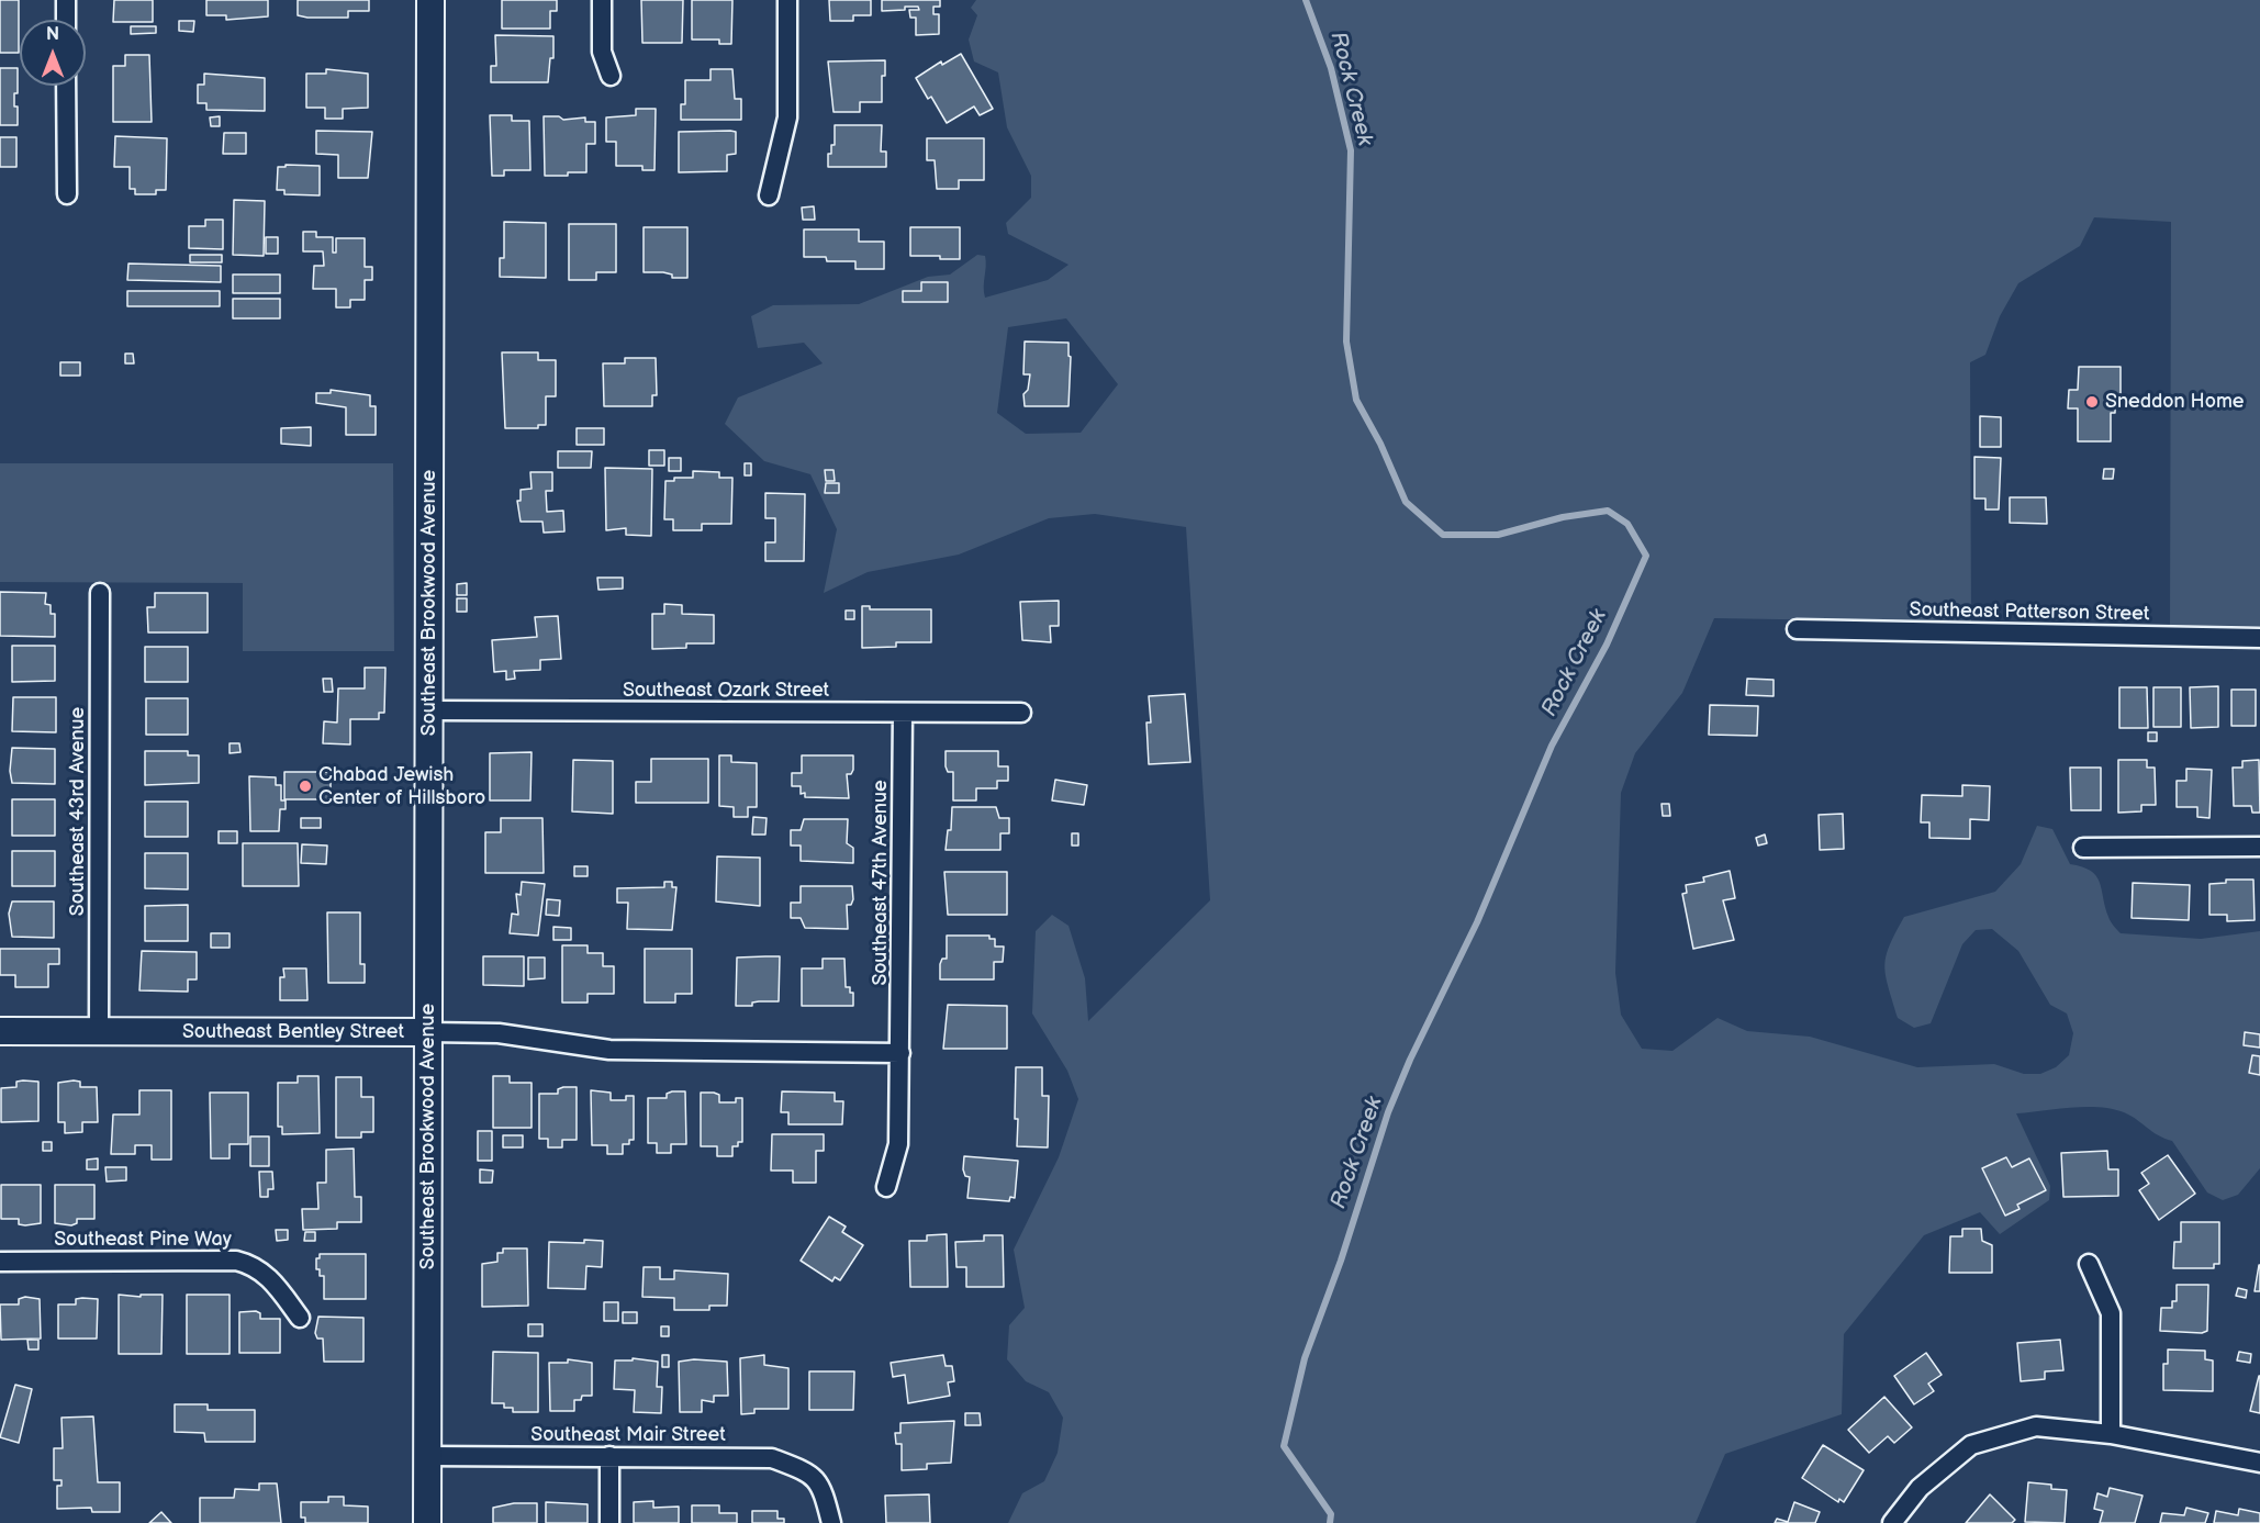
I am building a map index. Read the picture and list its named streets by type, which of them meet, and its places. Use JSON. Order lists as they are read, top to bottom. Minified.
{"streets":{"main road":["Southeast Brookwood Avenue","Southeast Bentley Street"],"street":["Southeast Patterson Street","Southeast Ozark Street","Southeast 43rd Avenue","Southeast 47th Avenue","Southeast Pine Way","Southeast Mair Street"]},"crossings":[["Southeast Brookwood Avenue","Southeast Ozark Street"],["Southeast Brookwood Avenue","Southeast Bentley Street"],["Southeast Brookwood Avenue","Southeast Mair Street"],["Southeast Ozark Street","Southeast 47th Avenue"],["Southeast 43rd Avenue","Southeast Bentley Street"],["Southeast 47th Avenue","Southeast Bentley Street"]],"water":["Rock Creek"],"places":["Sneddon Home","Chabad Jewish Center of Hillsboro"],"north":"top"}
